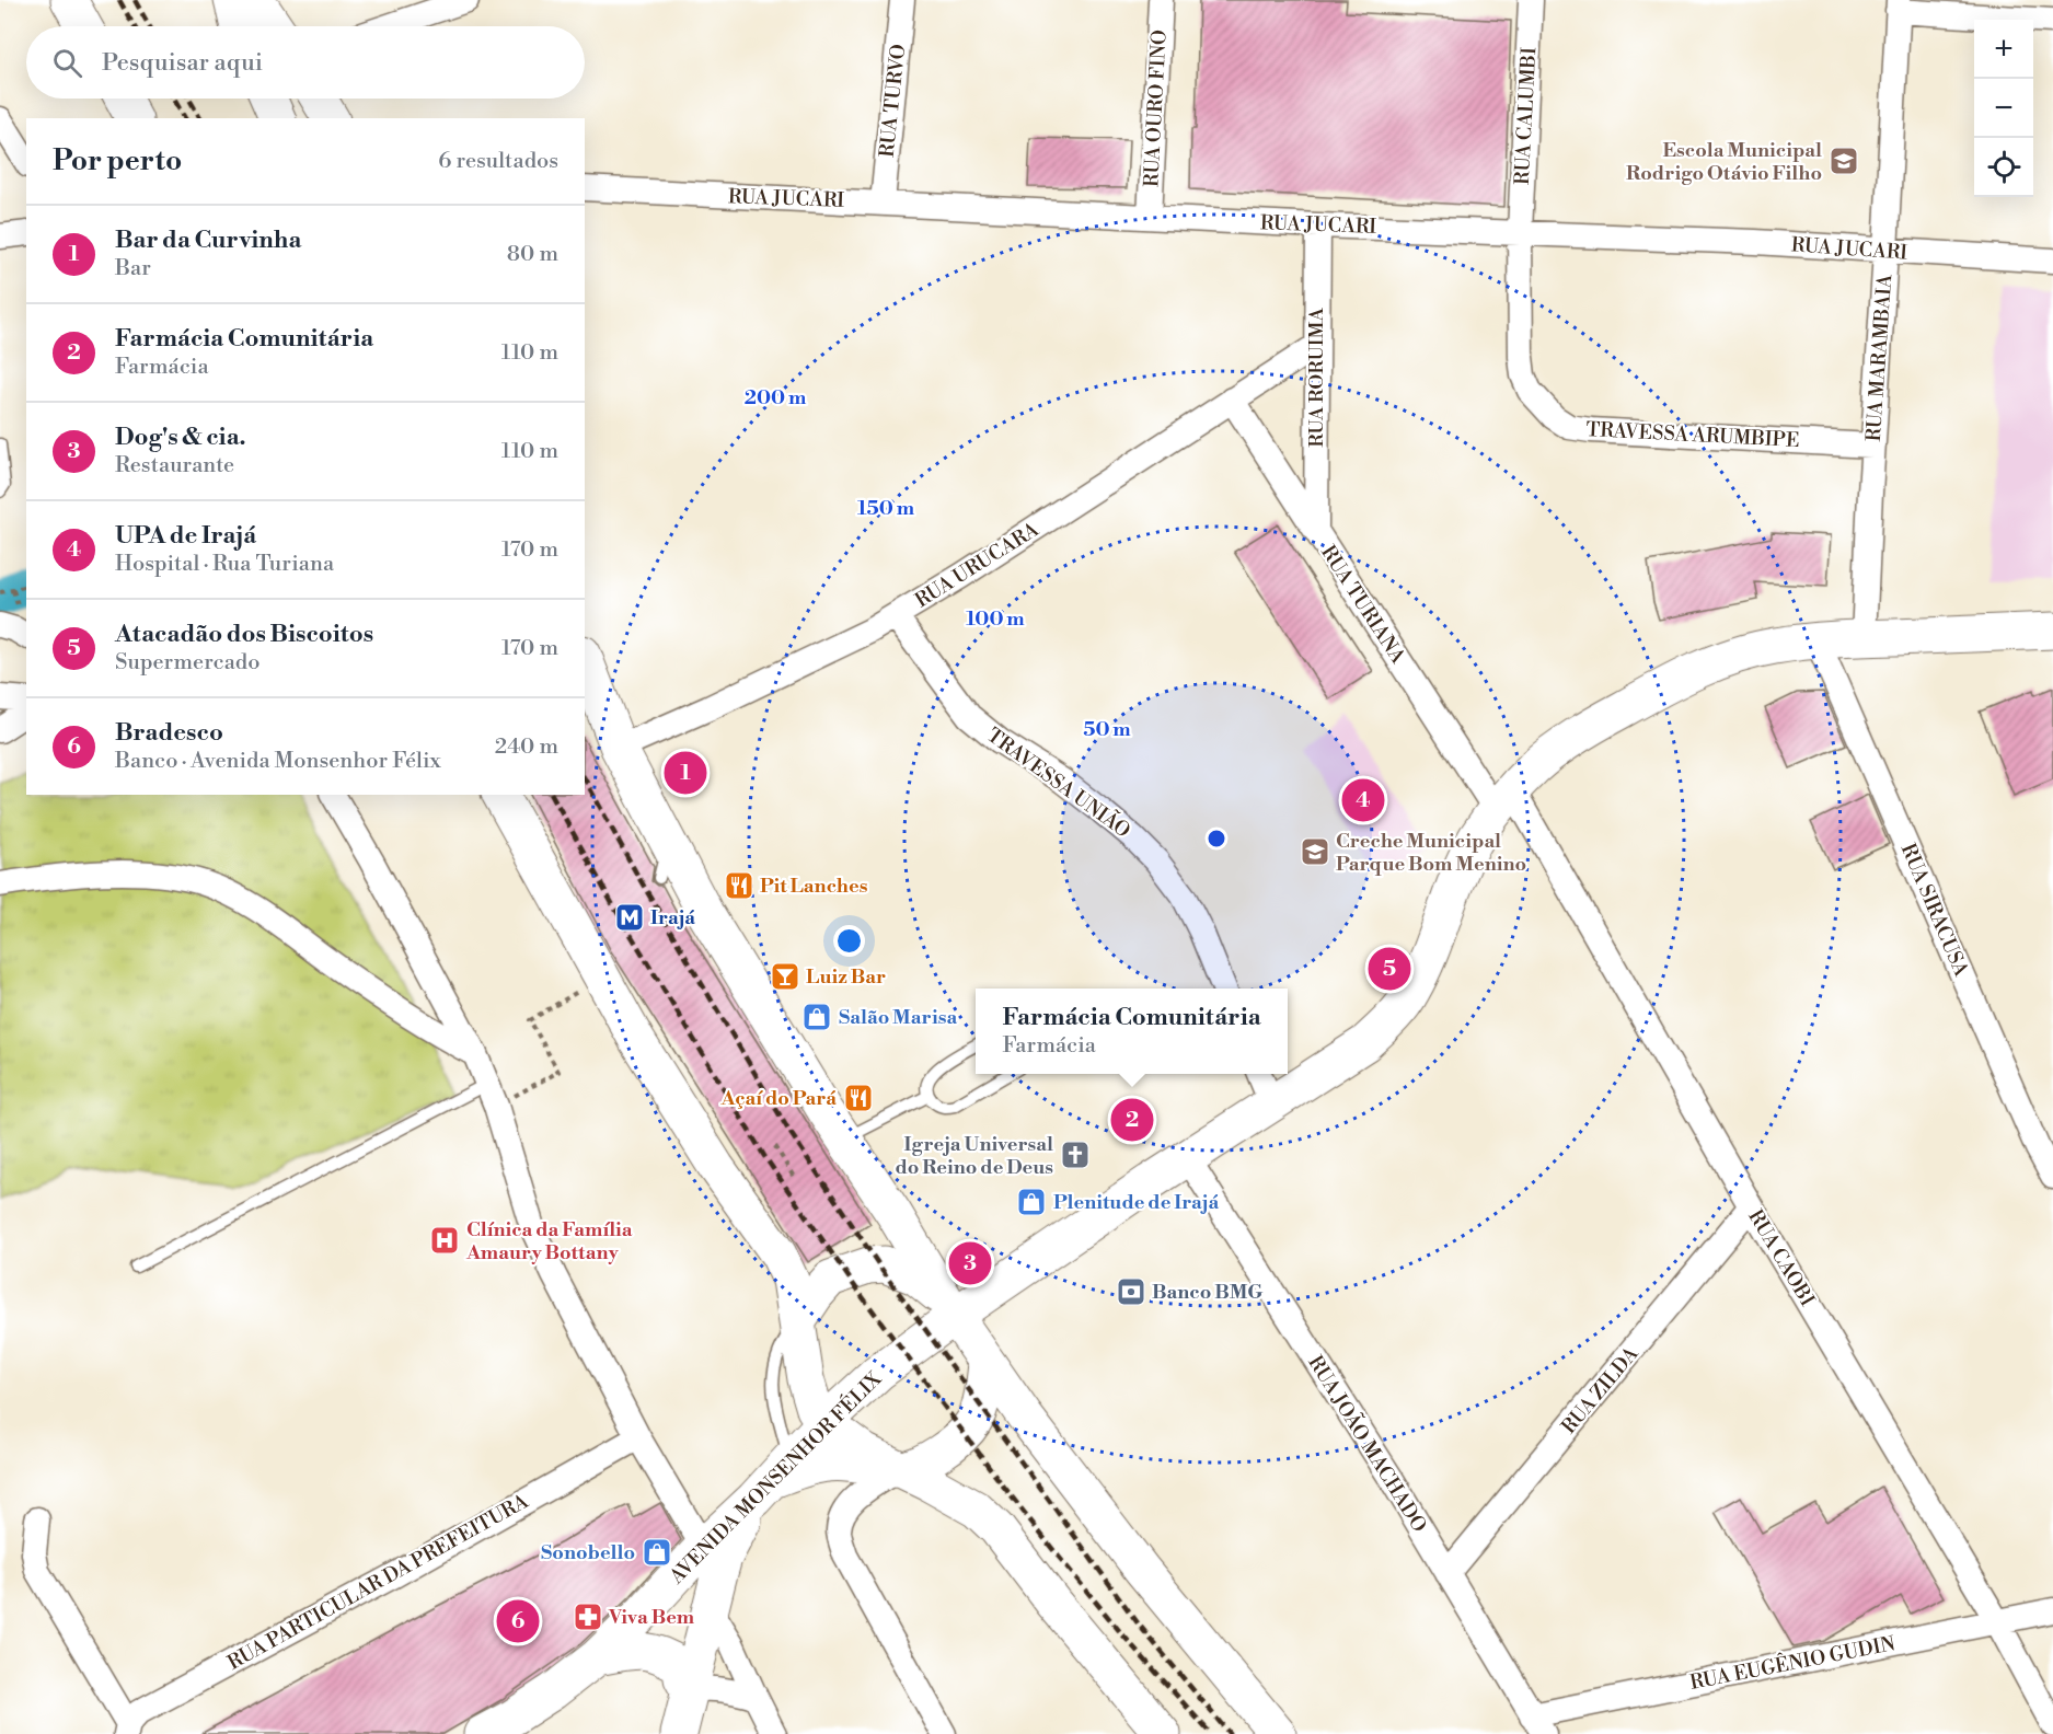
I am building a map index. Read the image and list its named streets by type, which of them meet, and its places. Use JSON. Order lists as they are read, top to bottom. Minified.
{"streets":{"main road":["AVENIDA MONSENHOR FÉLIX"],"street":["RUA TURVO","RUA OURO FINO","RUA CALUMBI","RUA JUCARI","RUA MARAMBAIA","RUA RORUIMA","TRAVESSA ARUMBIPE","RUA URUCARA","RUA TURIANA","TRAVESSA UNIÃO","RUA SIRACUSA","RUA CAOBI","RUA ZILDA","RUA JOÃO MACHADO","RUA PARTICULAR DA PREFEITURA","RUA EUGÊNIO GUDIN"]},"crossings":[["RUA TURVO","RUA JUCARI"],["RUA OURO FINO","RUA JUCARI"],["RUA CALUMBI","RUA JUCARI"],["RUA CALUMBI","TRAVESSA ARUMBIPE"],["RUA JUCARI","RUA MARAMBAIA"],["RUA JUCARI","RUA RORUIMA"],["RUA JUCARI","TRAVESSA ARUMBIPE"],["RUA MARAMBAIA","TRAVESSA ARUMBIPE"],["RUA MARAMBAIA","AVENIDA MONSENHOR FÉLIX"],["RUA RORUIMA","RUA URUCARA"],["RUA RORUIMA","RUA TURIANA"],["RUA URUCARA","RUA TURIANA"],["RUA URUCARA","TRAVESSA UNIÃO"],["RUA TURIANA","RUA CAOBI"],["RUA TURIANA","AVENIDA MONSENHOR FÉLIX"],["RUA SIRACUSA","AVENIDA MONSENHOR FÉLIX"],["RUA CAOBI","RUA ZILDA"],["RUA CAOBI","AVENIDA MONSENHOR FÉLIX"],["RUA CAOBI","RUA EUGÊNIO GUDIN"],["RUA ZILDA","RUA JOÃO MACHADO"],["RUA JOÃO MACHADO","AVENIDA MONSENHOR FÉLIX"],["RUA JOÃO MACHADO","RUA EUGÊNIO GUDIN"]],"places":{"school or university":["Escola Municipal Rodrigo Otávio Filho","Creche Municipal Parque Bom Menino"],"restaurant":["Pit Lanches","Açaí do Pará"],"metro station":["Irajá"],"bar":["Luiz Bar"],"shop":["Salão Marisa","Plenitude de Irajá","Sonobello"],"church":["Igreja Universal do Reino de Deus"],"hospital":["Clínica da Família Amaury Bottany"],"bank":["Banco BMG"],"pharmacy":["Viva Bem"]},"page":{"map_buttons":["+","−"],"search":"Pesquisar aqui","heading":["Por perto","6 resultados"],"list":[{"mark":"1","name":"Bar da Curvinha","note":"Bar","value":"80 m"},{"mark":"2","name":"Farmácia Comunitária","note":"Farmácia","value":"110 m"},{"mark":"3","name":"Dog's & cia.","note":"Restaurante","value":"110 m"},{"mark":"4","name":"UPA de Irajá","note":"Hospital · Rua Turiana","value":"170 m"},{"mark":"5","name":"Atacadão dos Biscoitos","note":"Supermercado","value":"170 m"},{"mark":"6","name":"Bradesco","note":"Banco · Avenida Monsenhor Félix","value":"240 m"}],"pins":["1","4","5","2","3","6"],"popup":["Farmácia Comunitária","Farmácia"]},"rings":["200 m","150 m","100 m","50 m"]}
